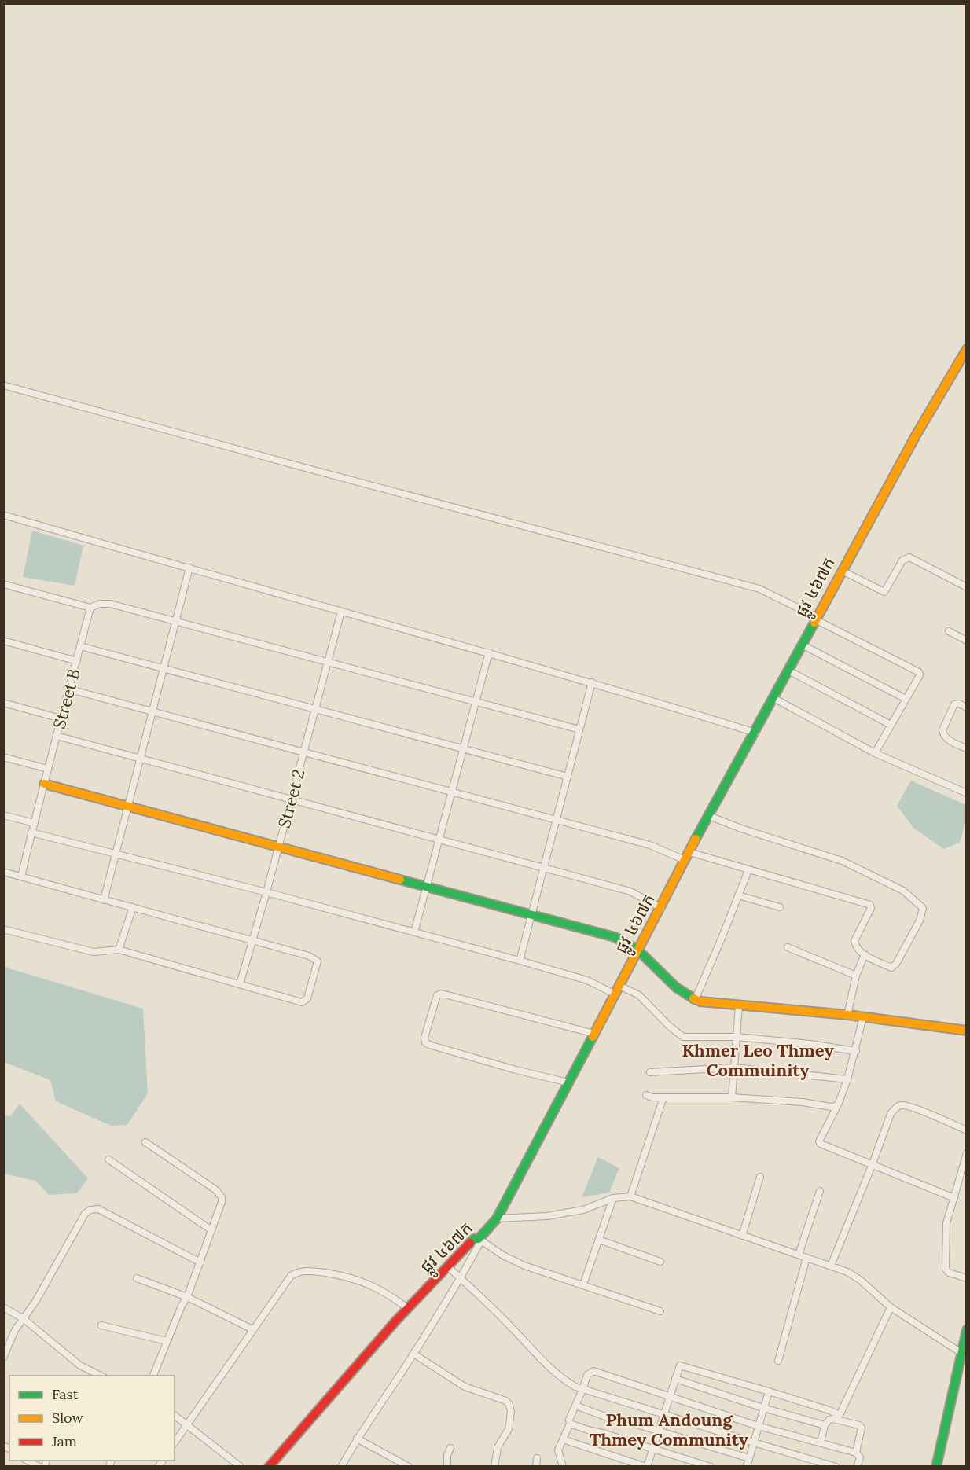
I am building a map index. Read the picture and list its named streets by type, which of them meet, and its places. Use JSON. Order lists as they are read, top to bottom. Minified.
{"streets":{"street":["ផ្លូវ ៤៦៧ក","Street B","Street 2"]},"districts":["Khmer Leo Thmey Commuinity","Phum Andoung Thmey Community"],"legend":["Fast","Slow","Jam"]}
